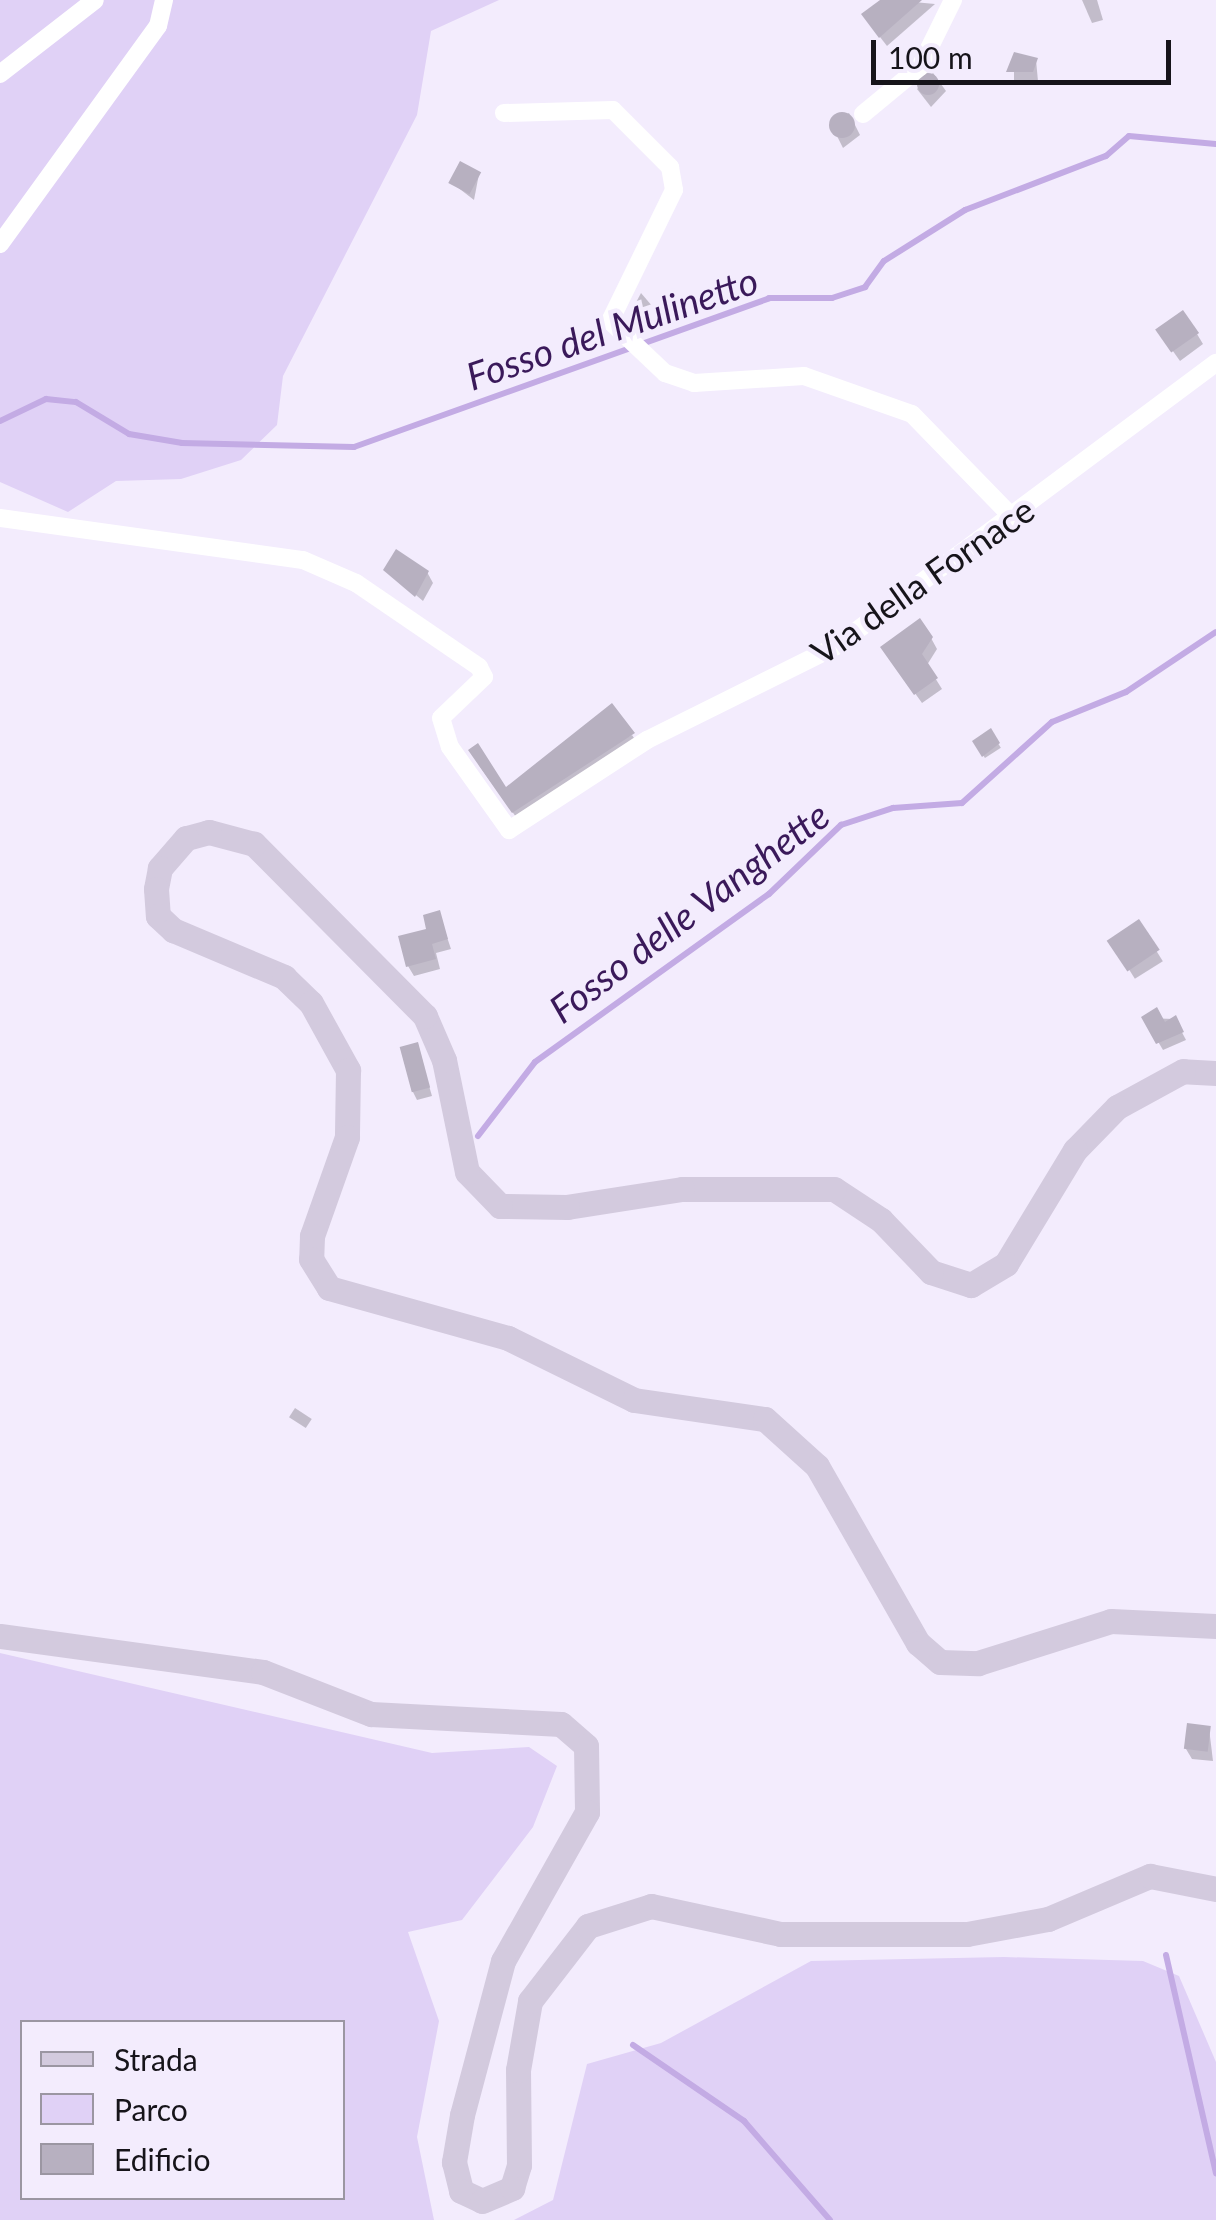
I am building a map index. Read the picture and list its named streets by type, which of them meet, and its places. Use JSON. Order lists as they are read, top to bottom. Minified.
{"streets":{"street":["Via della Fornace"]},"water":["Fosso del Mulinetto","Fosso delle Vanghette"],"legend":["Strada","Parco","Edificio"],"scale_bar":"100 m"}
